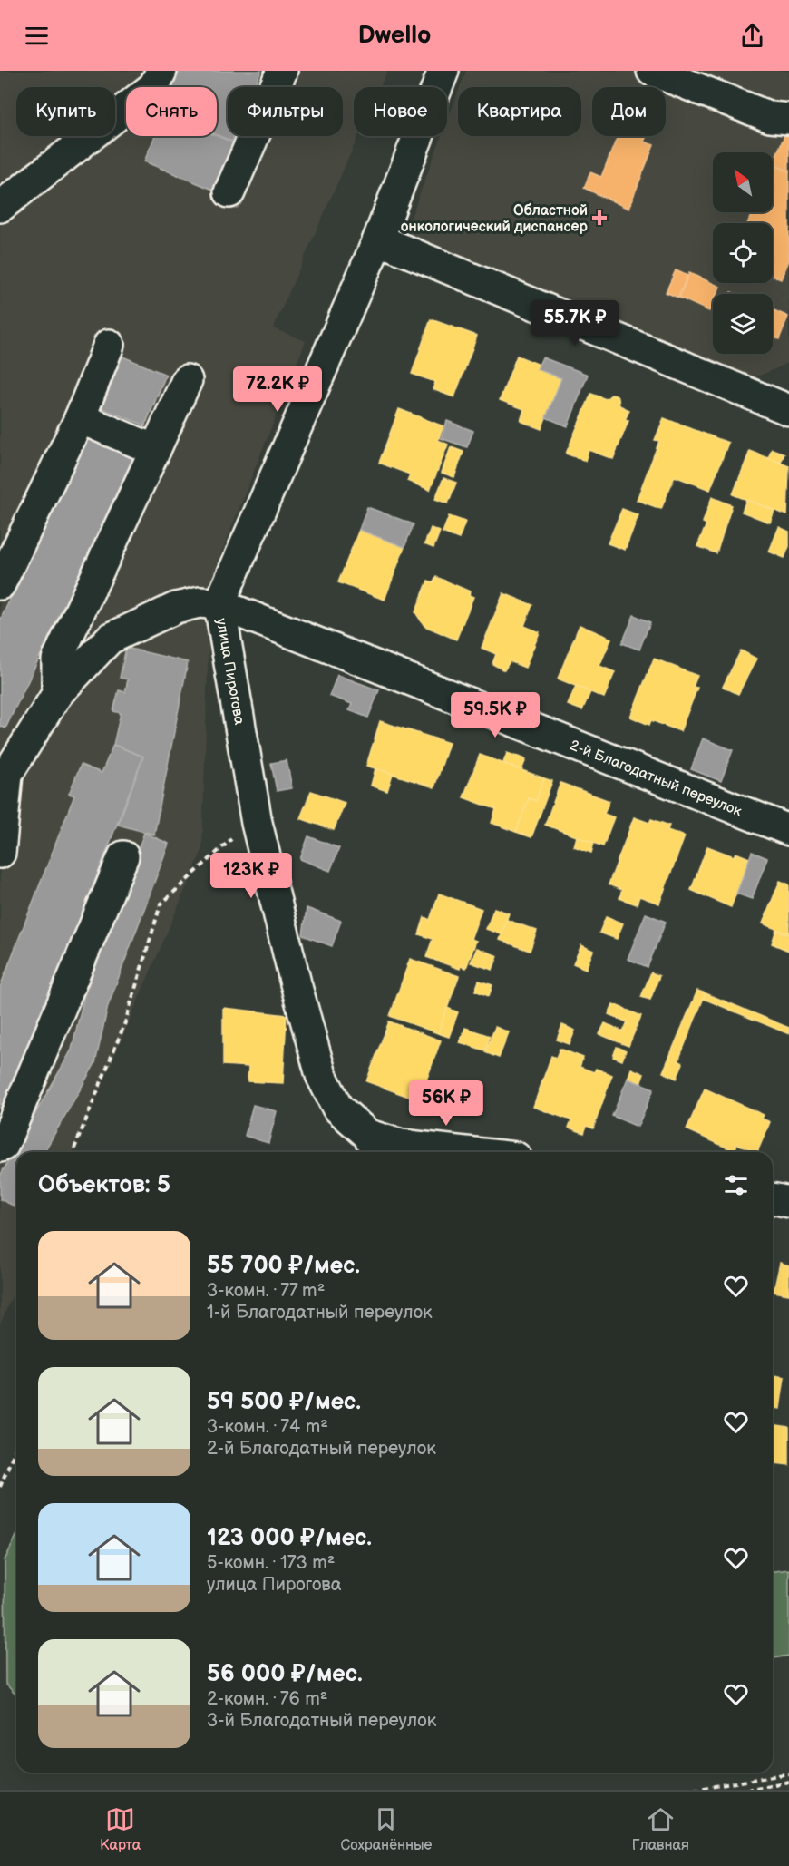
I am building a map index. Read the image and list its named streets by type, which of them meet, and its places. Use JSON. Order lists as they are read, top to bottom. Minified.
{"streets":{"street":["улица Пирогова","2-й Благодатный переулок"]},"crossings":[["улица Пирогова","2-й Благодатный переулок"]],"places":{"health":["Областной онкологический диспансер"]},"north":"top left","page":{"header":"Dwello","chip":["Купить","Снять","Фильтры","Новое","Квартира","Дом"],"price":["55.7K ₽","72.2K ₽","59.5K ₽","123K ₽","56K ₽"],"heading":"Объектов: 5","list":[{"name":"55 700 ₽/мес.","note":"3-комн. · 77 m² · 1-й Благодатный переулок"},{"name":"59 500 ₽/мес.","note":"3-комн. · 74 m² · 2-й Благодатный переулок"},{"name":"123 000 ₽/мес.","note":"5-комн. · 173 m² · улица Пирогова"},{"name":"56 000 ₽/мес.","note":"2-комн. · 76 m² · 3-й Благодатный переулок"}],"tabs":["Карта","Сохранённые","Главная"]}}
